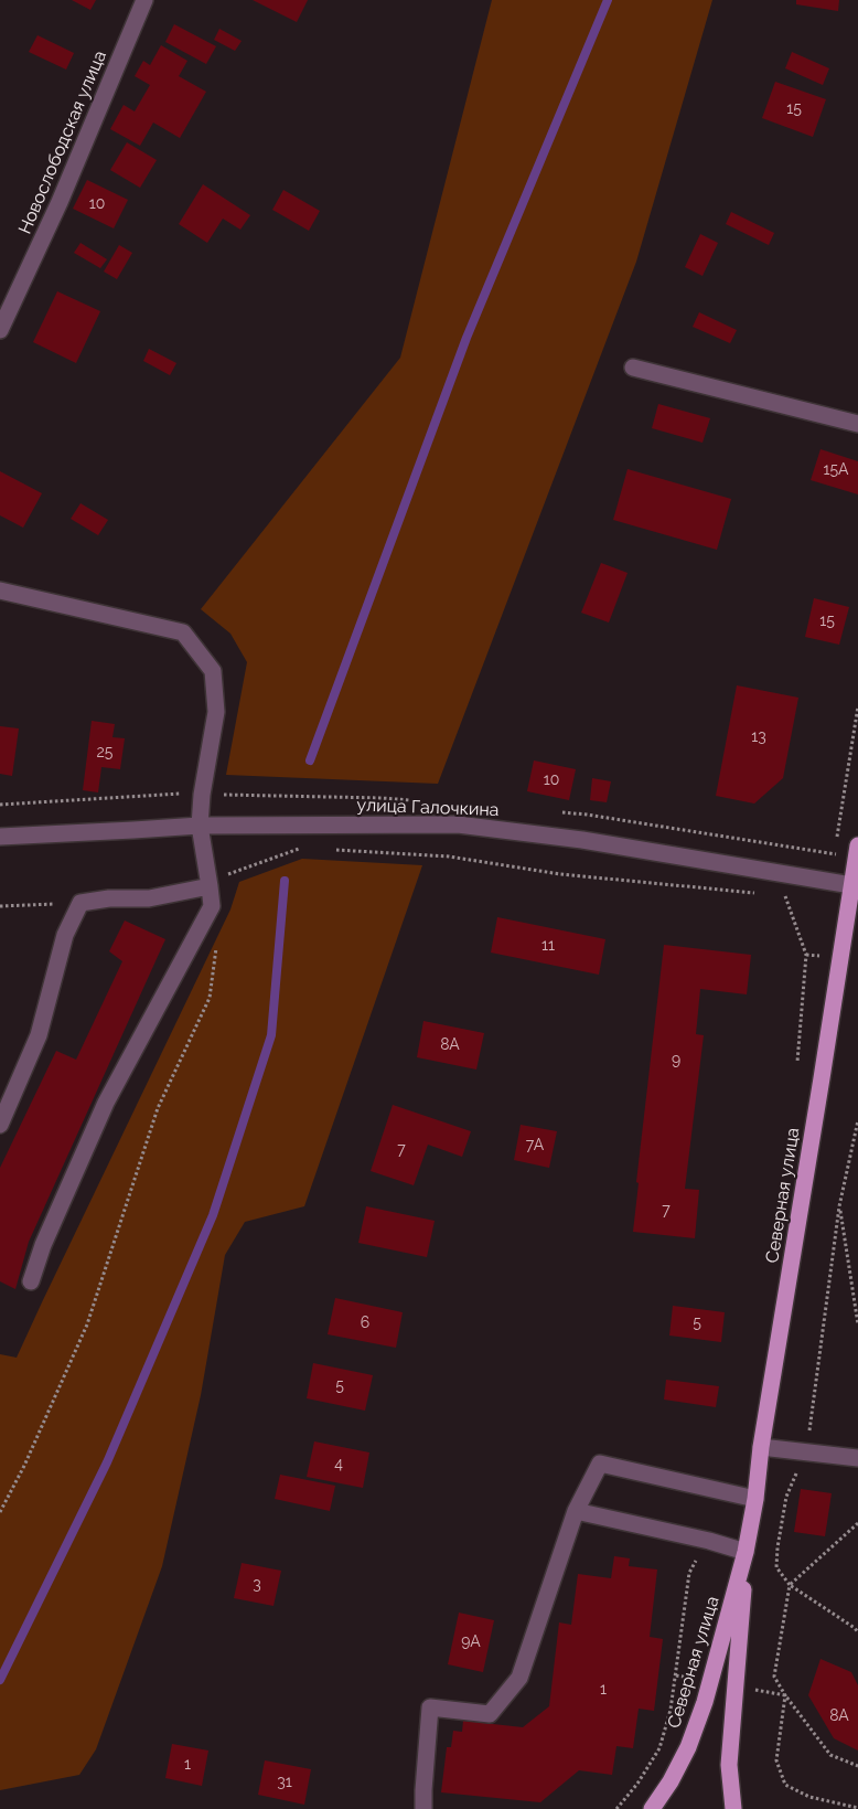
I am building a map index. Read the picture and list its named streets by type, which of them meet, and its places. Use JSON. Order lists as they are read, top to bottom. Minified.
{"streets":{"main road":["Северная улица"],"street":["Новослободская улица","улица Галочкина"]},"crossings":[["улица Галочкина","Северная улица"]],"house_numbers":["15","10","15А","15","13","25","10","11","8А","9","7А","7","7","6","5","5","4","3","9А","1","8А","1","31"]}
